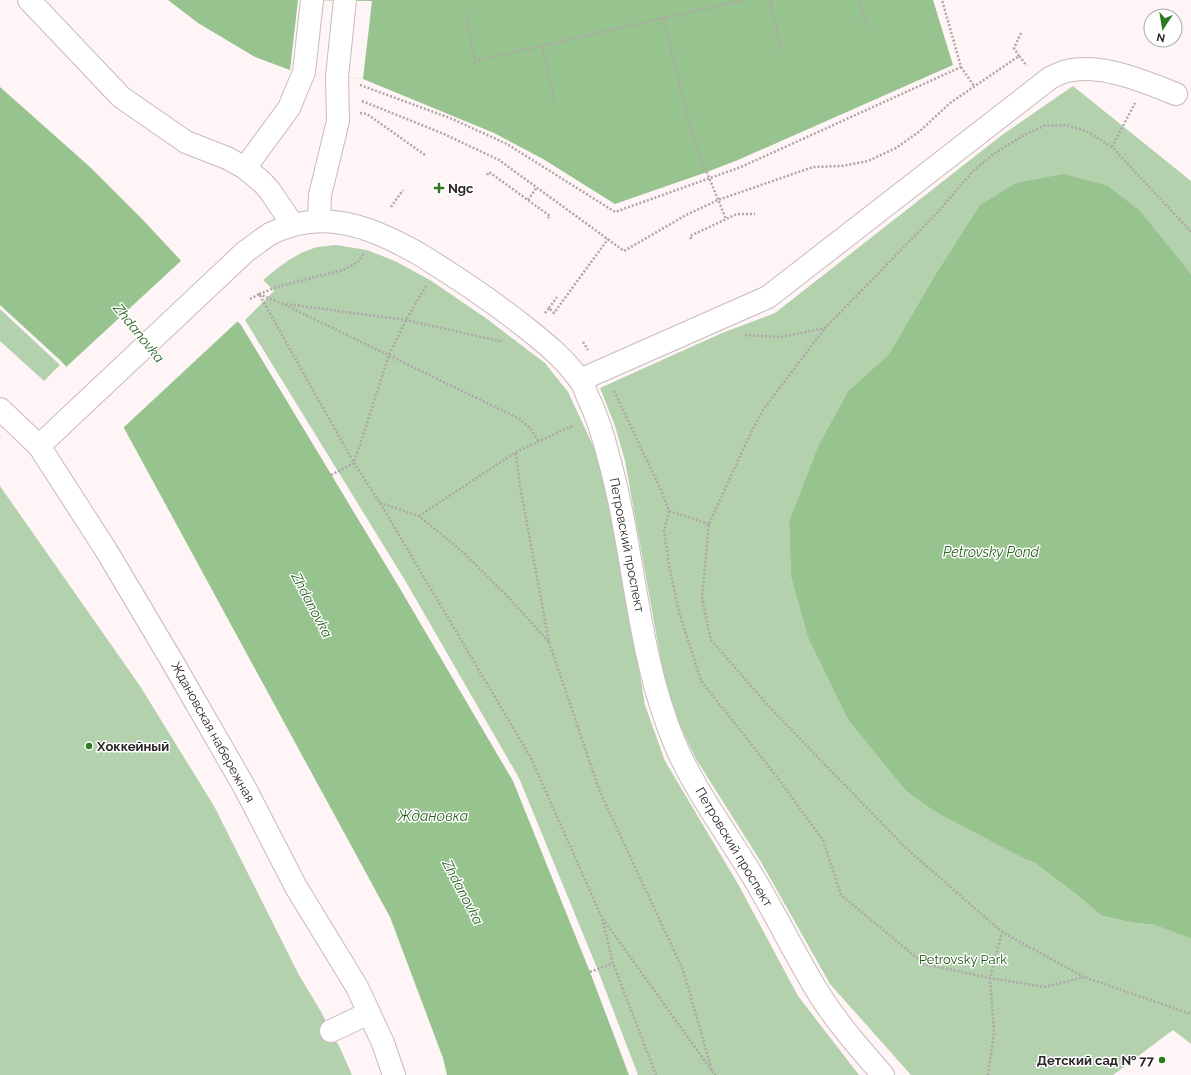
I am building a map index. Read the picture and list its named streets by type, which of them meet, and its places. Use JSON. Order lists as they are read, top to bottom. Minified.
{"streets":{"street":["Петровский проспект","Ждановская набережная"]},"crossings":[["Петровский проспект","Ждановская набережная"]],"water":["Zhdanovka","Petrovsky Pond","Ждановка"],"parks":["Petrovsky Park"],"places":{"health":["Ngc"],"other":["Хоккейный","Детский сад № 77"]},"north":"bottom"}
